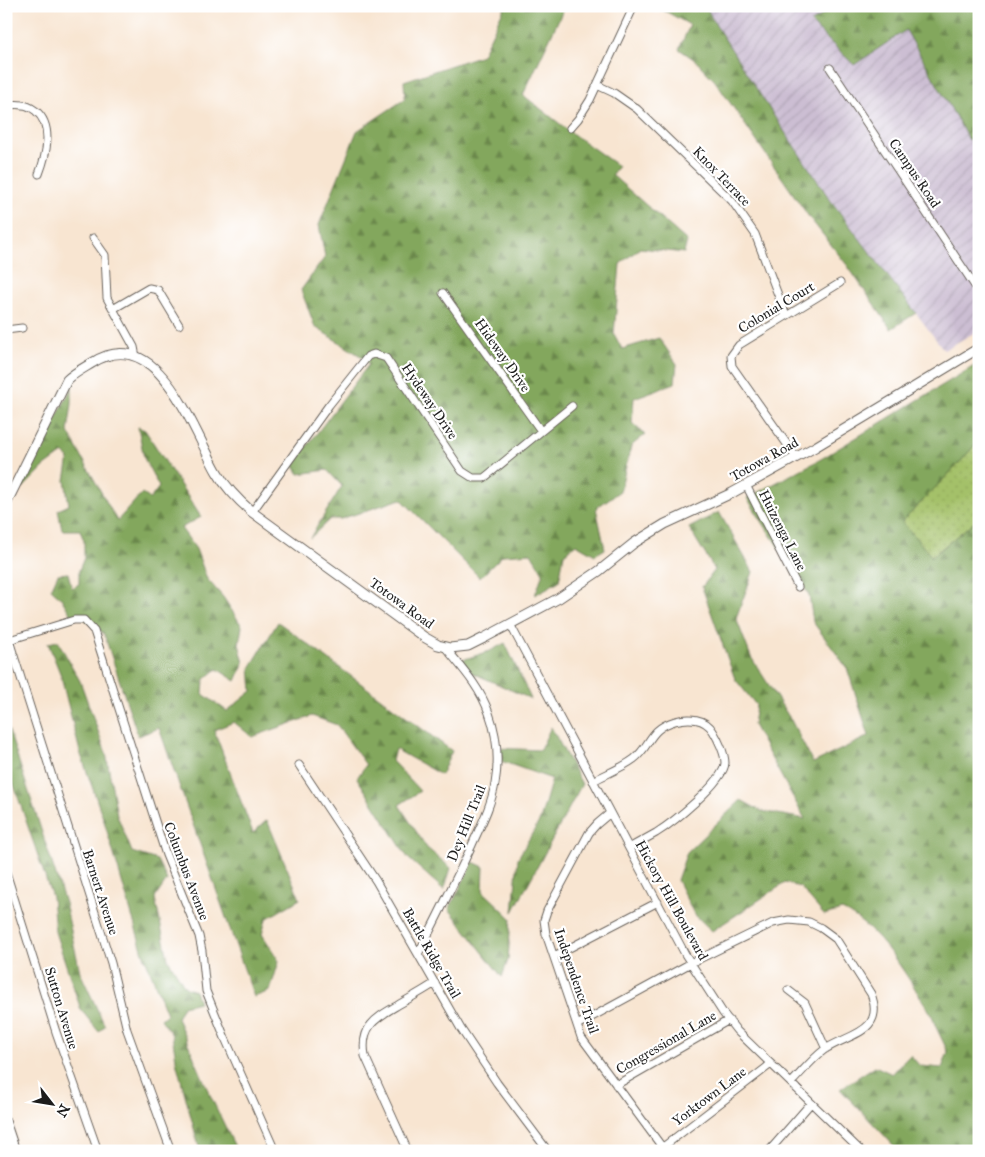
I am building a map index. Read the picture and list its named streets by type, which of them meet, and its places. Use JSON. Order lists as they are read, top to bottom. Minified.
{"streets":{"main road":["Totowa Road"],"street":["Campus Road","Knox Terrace","Colonial Court","Hideway Drive","Hydeway Drive","Huizenga Lane","Dey Hill Trail","Columbus Avenue","Barnert Avenue","Hickory Hill Boulevard","Battle Ridge Trail","Independence Trail","Sutton Avenue","Congressional Lane","Yorktown Lane"]},"crossings":[["Knox Terrace","Colonial Court"],["Colonial Court","Totowa Road"],["Hideway Drive","Hydeway Drive"],["Hydeway Drive","Totowa Road"],["Totowa Road","Huizenga Lane"],["Totowa Road","Dey Hill Trail"],["Totowa Road","Hickory Hill Boulevard"],["Dey Hill Trail","Battle Ridge Trail"],["Columbus Avenue","Barnert Avenue"],["Hickory Hill Boulevard","Independence Trail"],["Hickory Hill Boulevard","Congressional Lane"],["Hickory Hill Boulevard","Yorktown Lane"],["Independence Trail","Congressional Lane"],["Independence Trail","Yorktown Lane"]],"north":"bottom right"}
